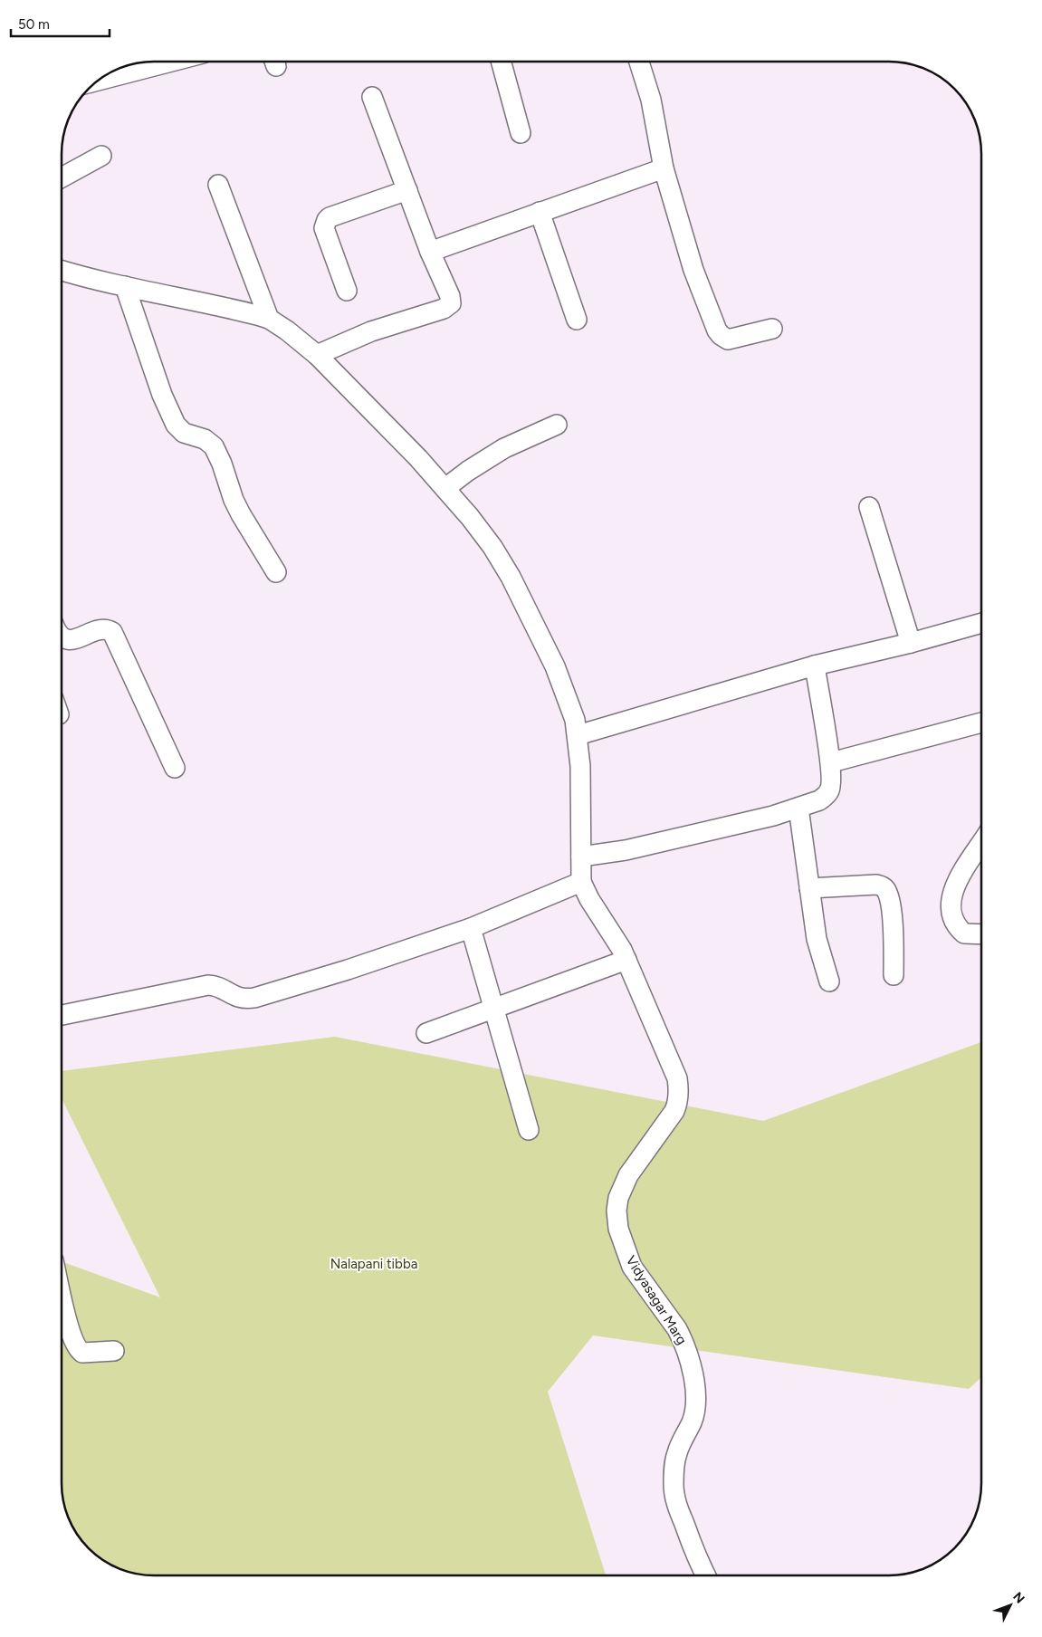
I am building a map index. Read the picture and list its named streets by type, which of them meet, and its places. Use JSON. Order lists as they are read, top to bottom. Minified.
{"streets":{"street":["Vidyasagar Marg"]},"parks":["Nalapani tibba"],"scale_bar":"50 m","north":"top right"}
